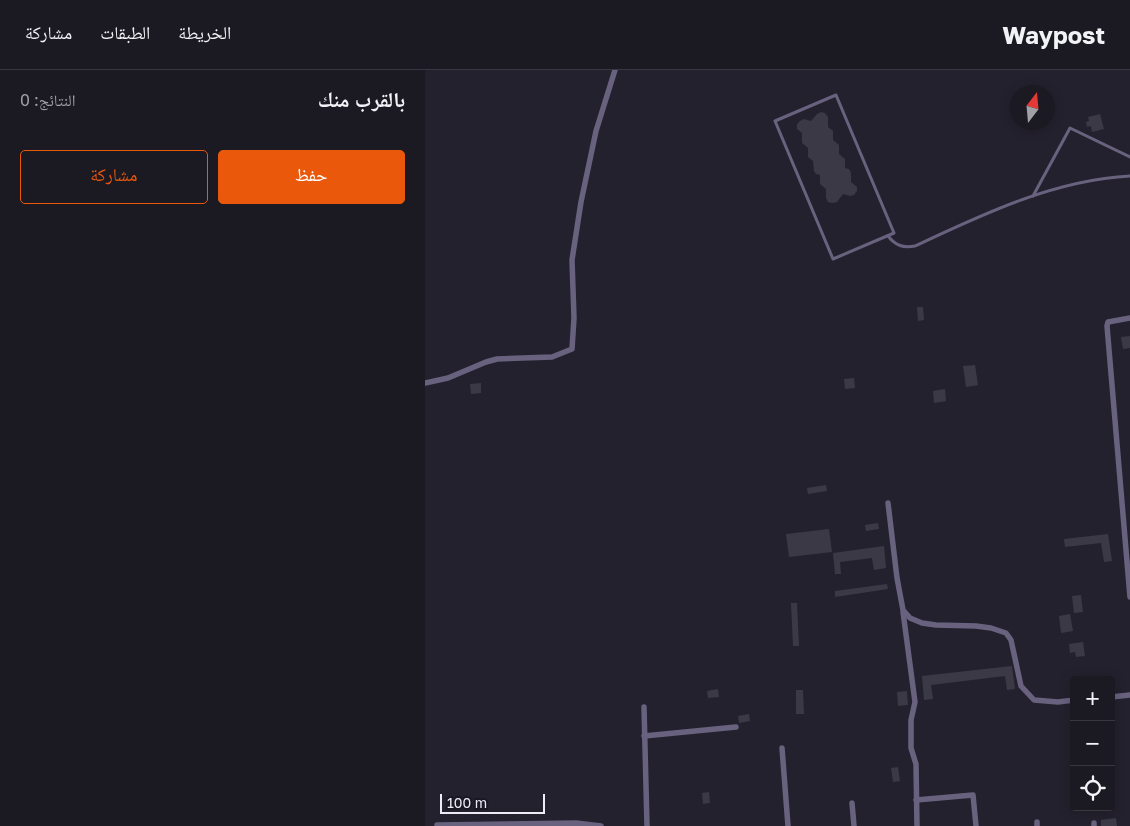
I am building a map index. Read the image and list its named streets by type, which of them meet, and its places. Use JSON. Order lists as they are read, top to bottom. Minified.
{"scale_bar":"100 m","north":"top","page":{"header":"Waypost","nav":["الخريطة","الطبقات","مشاركة"],"heading":["بالقرب منك","النتائج: 0"],"buttons":["حفظ","مشاركة"],"map_buttons":["+","−"],"scale":"100 m"}}
